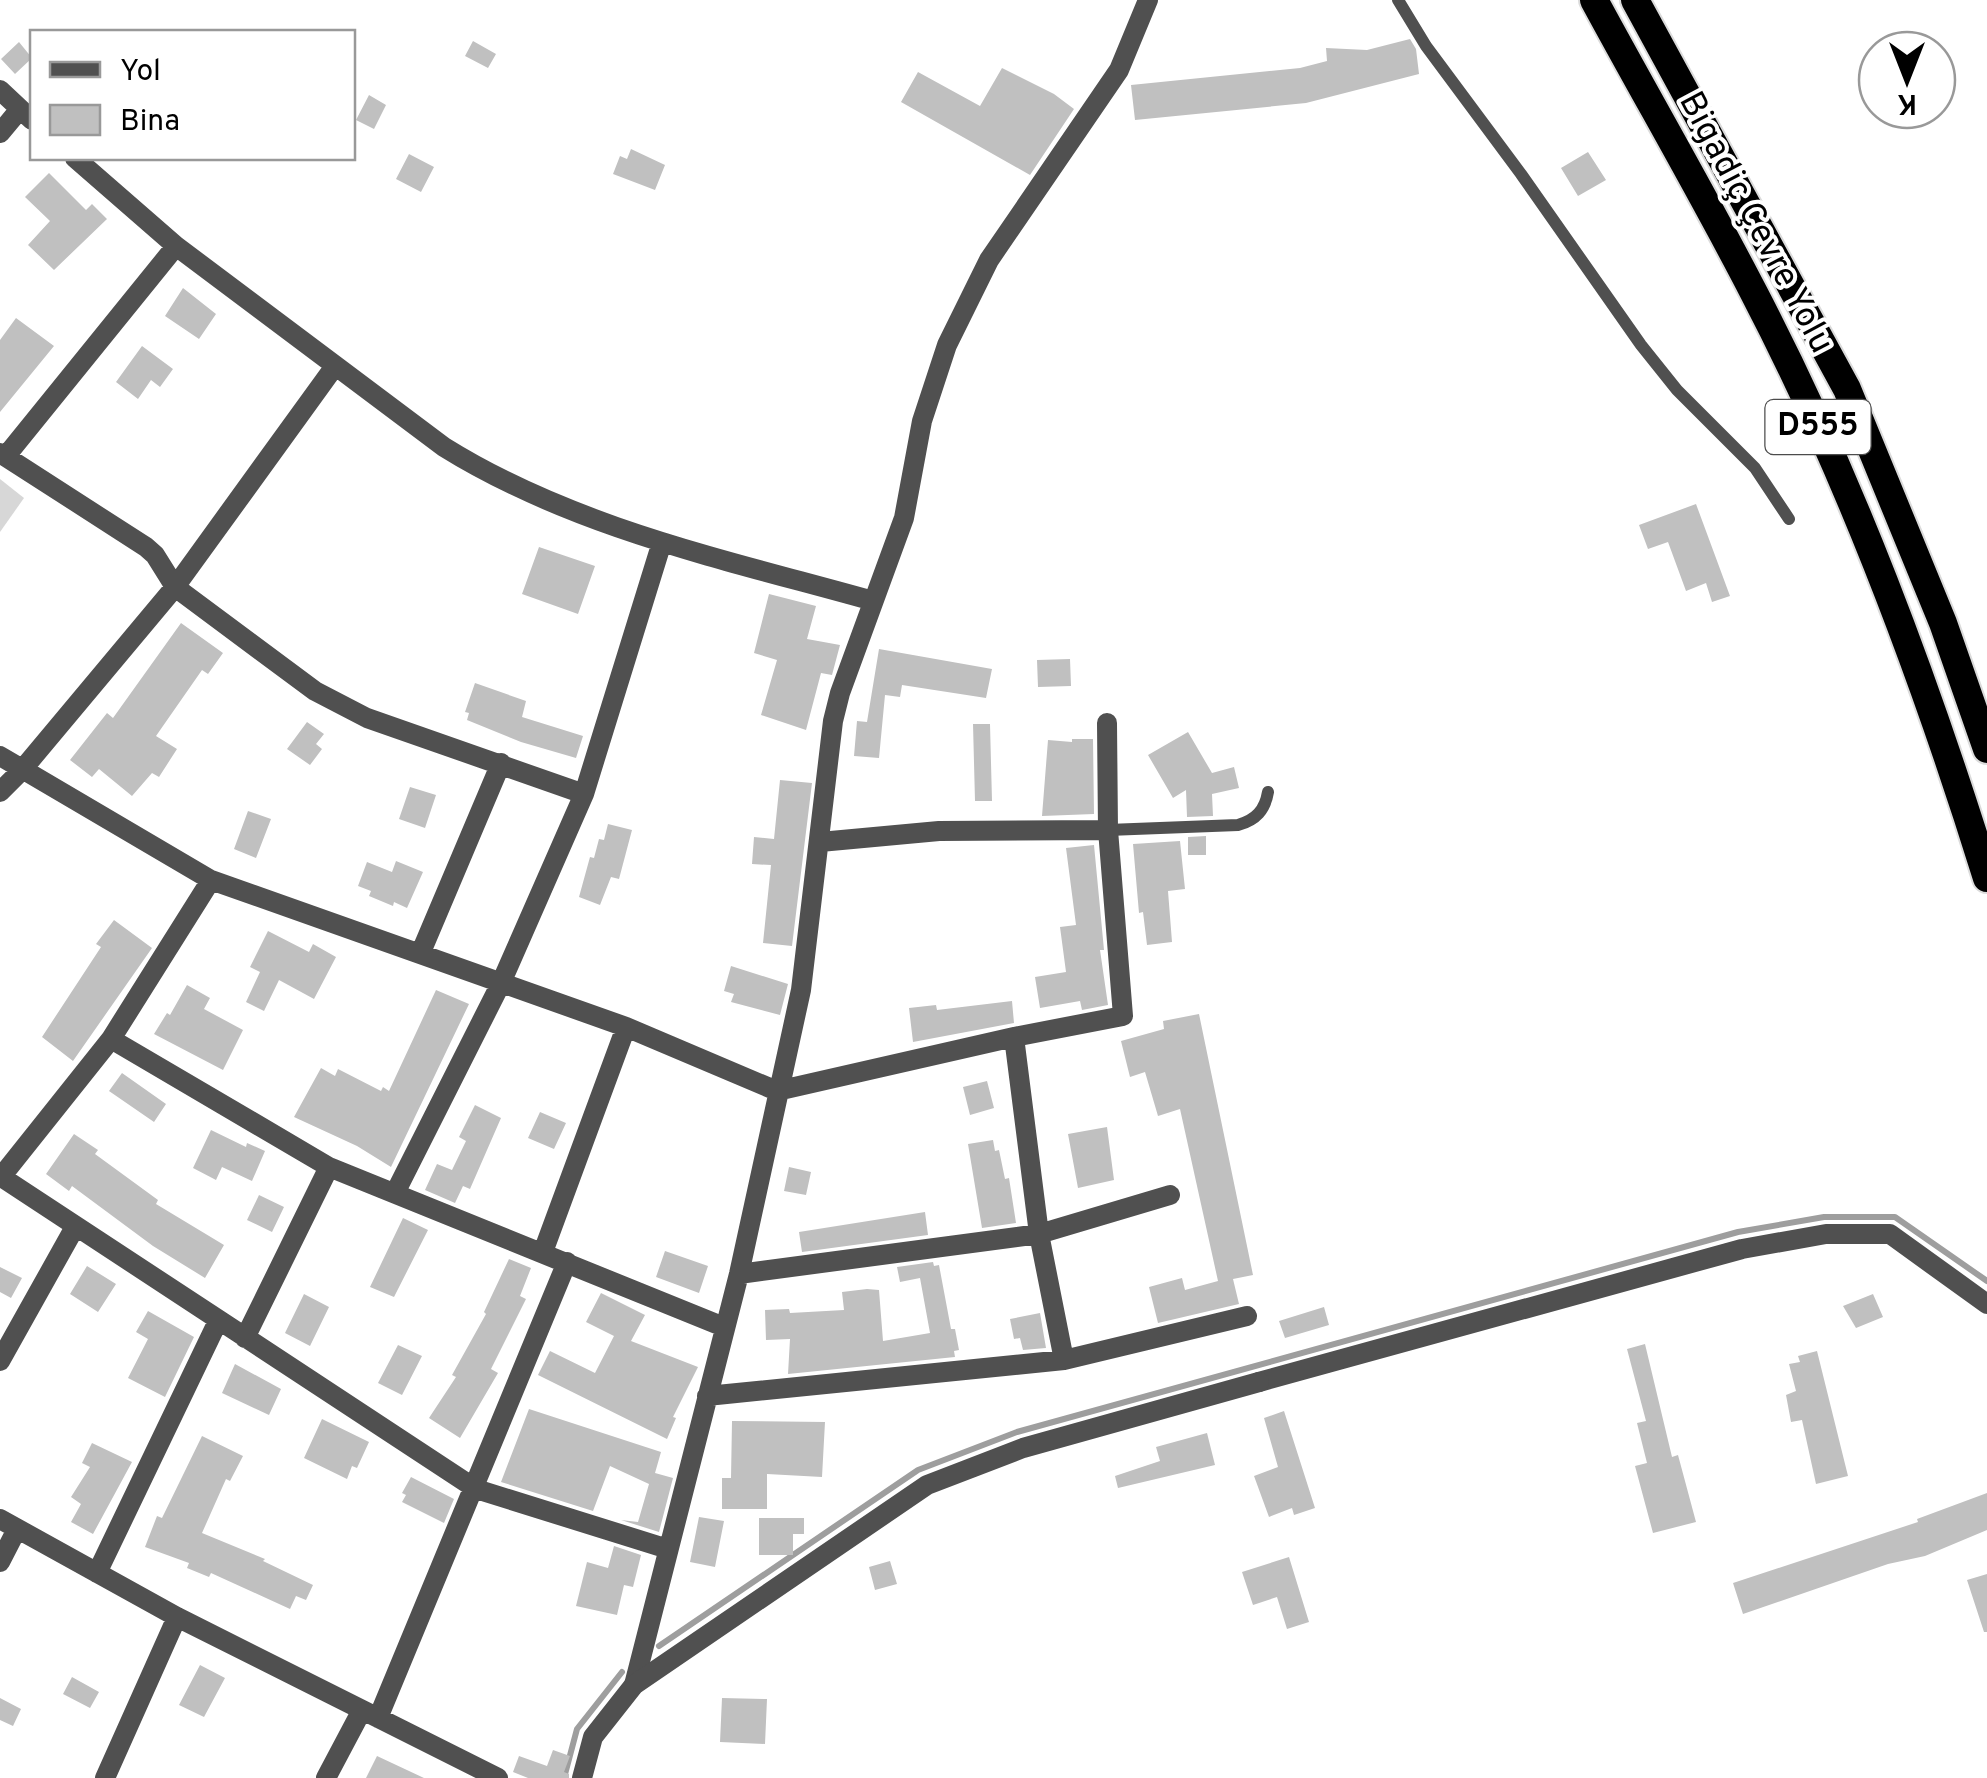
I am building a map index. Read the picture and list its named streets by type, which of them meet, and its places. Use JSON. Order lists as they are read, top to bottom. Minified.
{"streets":{"highway":["Bigadiç Çevre Yolu","D555"]},"legend":["Yol","Bina"],"north":"bottom"}
